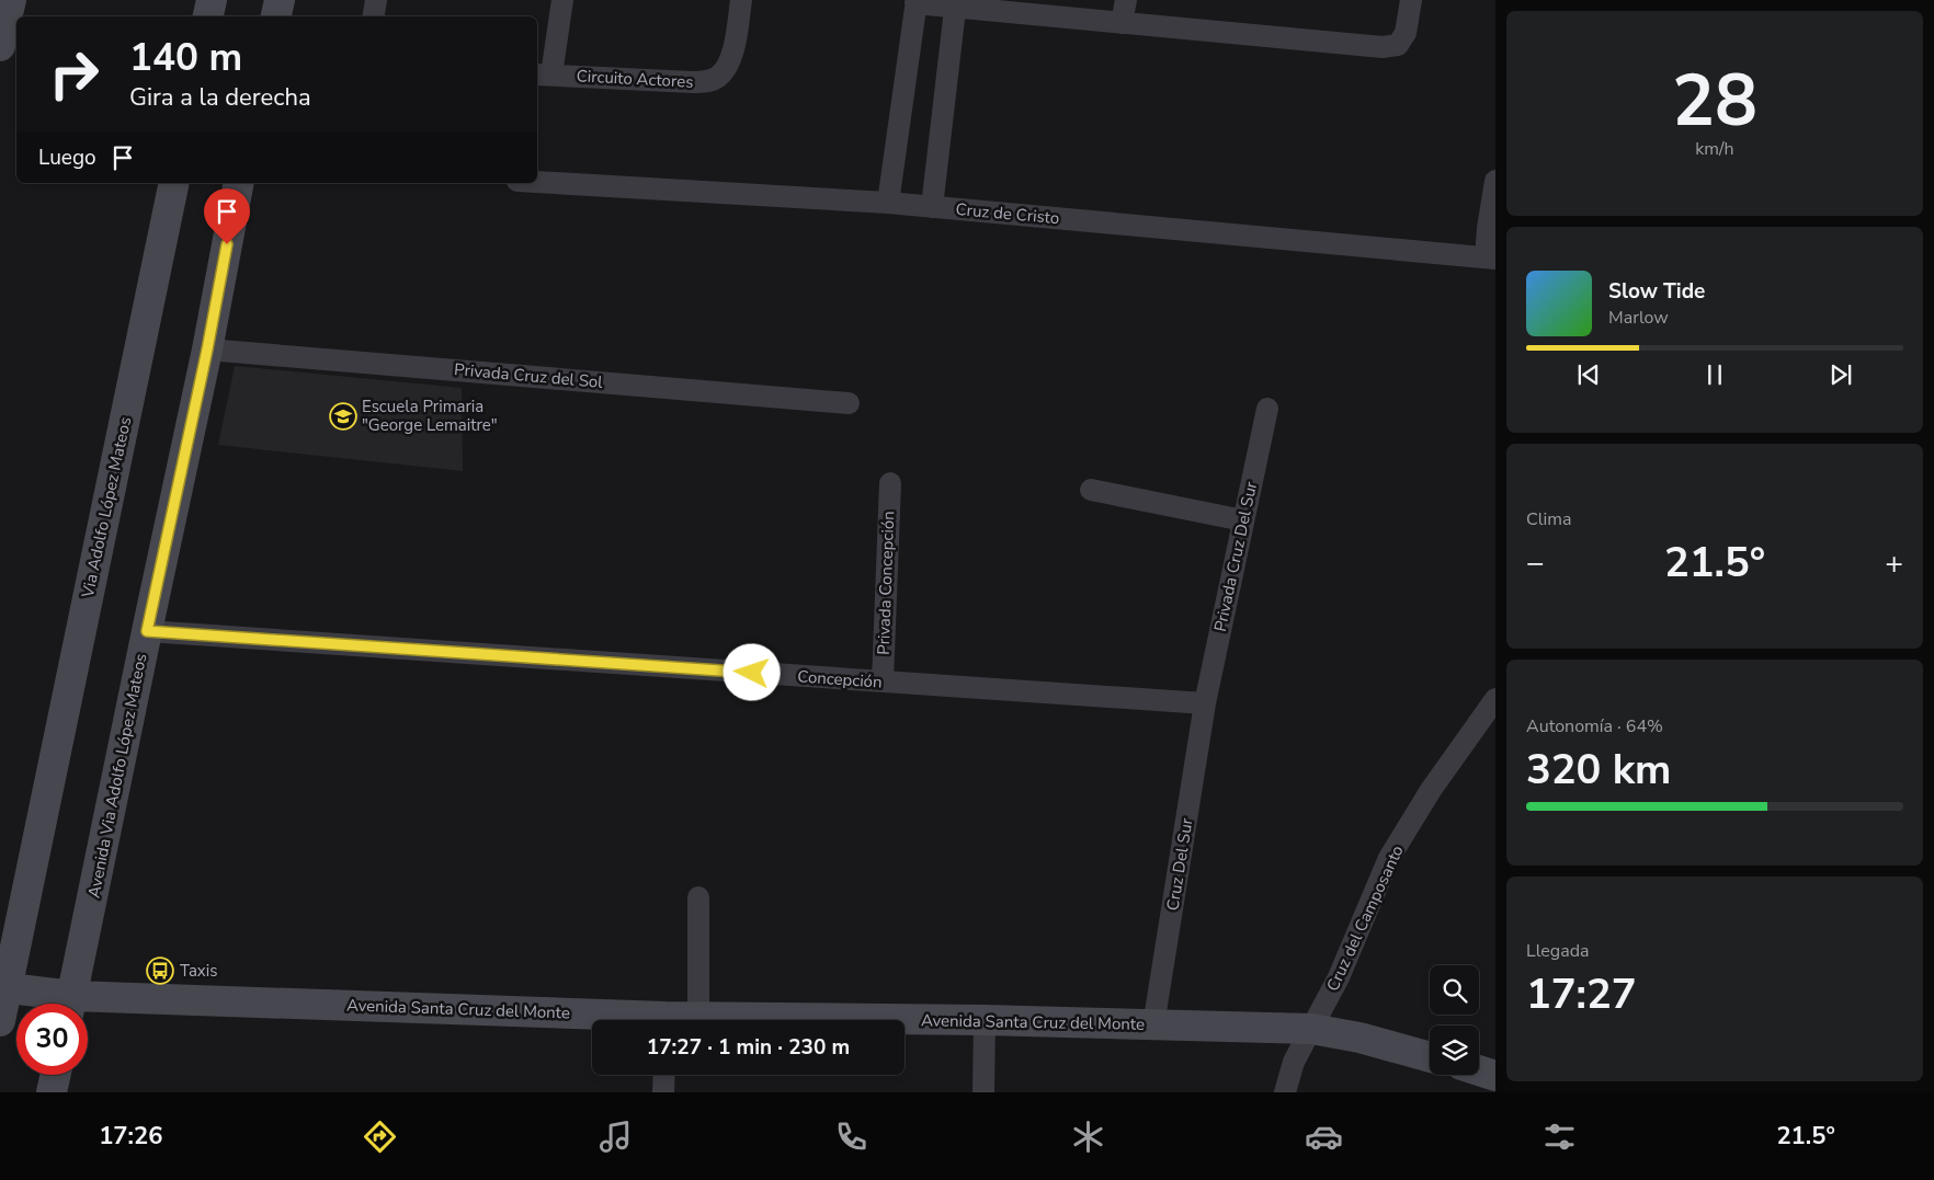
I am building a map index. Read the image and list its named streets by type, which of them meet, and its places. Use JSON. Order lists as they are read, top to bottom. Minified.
{"streets":{"main road":["Via Adolfo López Mateos","Avenida Via Adolfo López Mateos","Avenida Santa Cruz del Monte"],"street":["Circuito Actores","Cruz de Cristo","Privada Cruz del Sol","Privada Cruz Del Sur","Privada Concepción","Concepción","Cruz Del Sur","Cruz del Camposanto"]},"crossings":[["Privada Cruz del Sol","Avenida Via Adolfo López Mateos"],["Via Adolfo López Mateos","Avenida Santa Cruz del Monte"],["Privada Cruz Del Sur","Concepción"],["Privada Cruz Del Sur","Cruz Del Sur"],["Privada Concepción","Concepción"],["Concepción","Avenida Via Adolfo López Mateos"],["Concepción","Cruz Del Sur"],["Cruz Del Sur","Avenida Santa Cruz del Monte"],["Cruz del Camposanto","Avenida Santa Cruz del Monte"]],"places":{"school or university":["Escuela Primaria \"George Lemaitre\""],"bus stop":["Taxis"]},"page":{"tile":[["28","km/h"],"Clima",["Autonomía · 64%","320 km"],["Llegada","17:27"]],"turn":["140 m","Gira a la derecha"],"then":"Luego","song":["Slow Tide","Marlow"],"heat":["−","21.5°","+"],"limit":"30","trip":"17:27 · 1 min · 230 m","tabs":["17:26","21.5°"]}}
